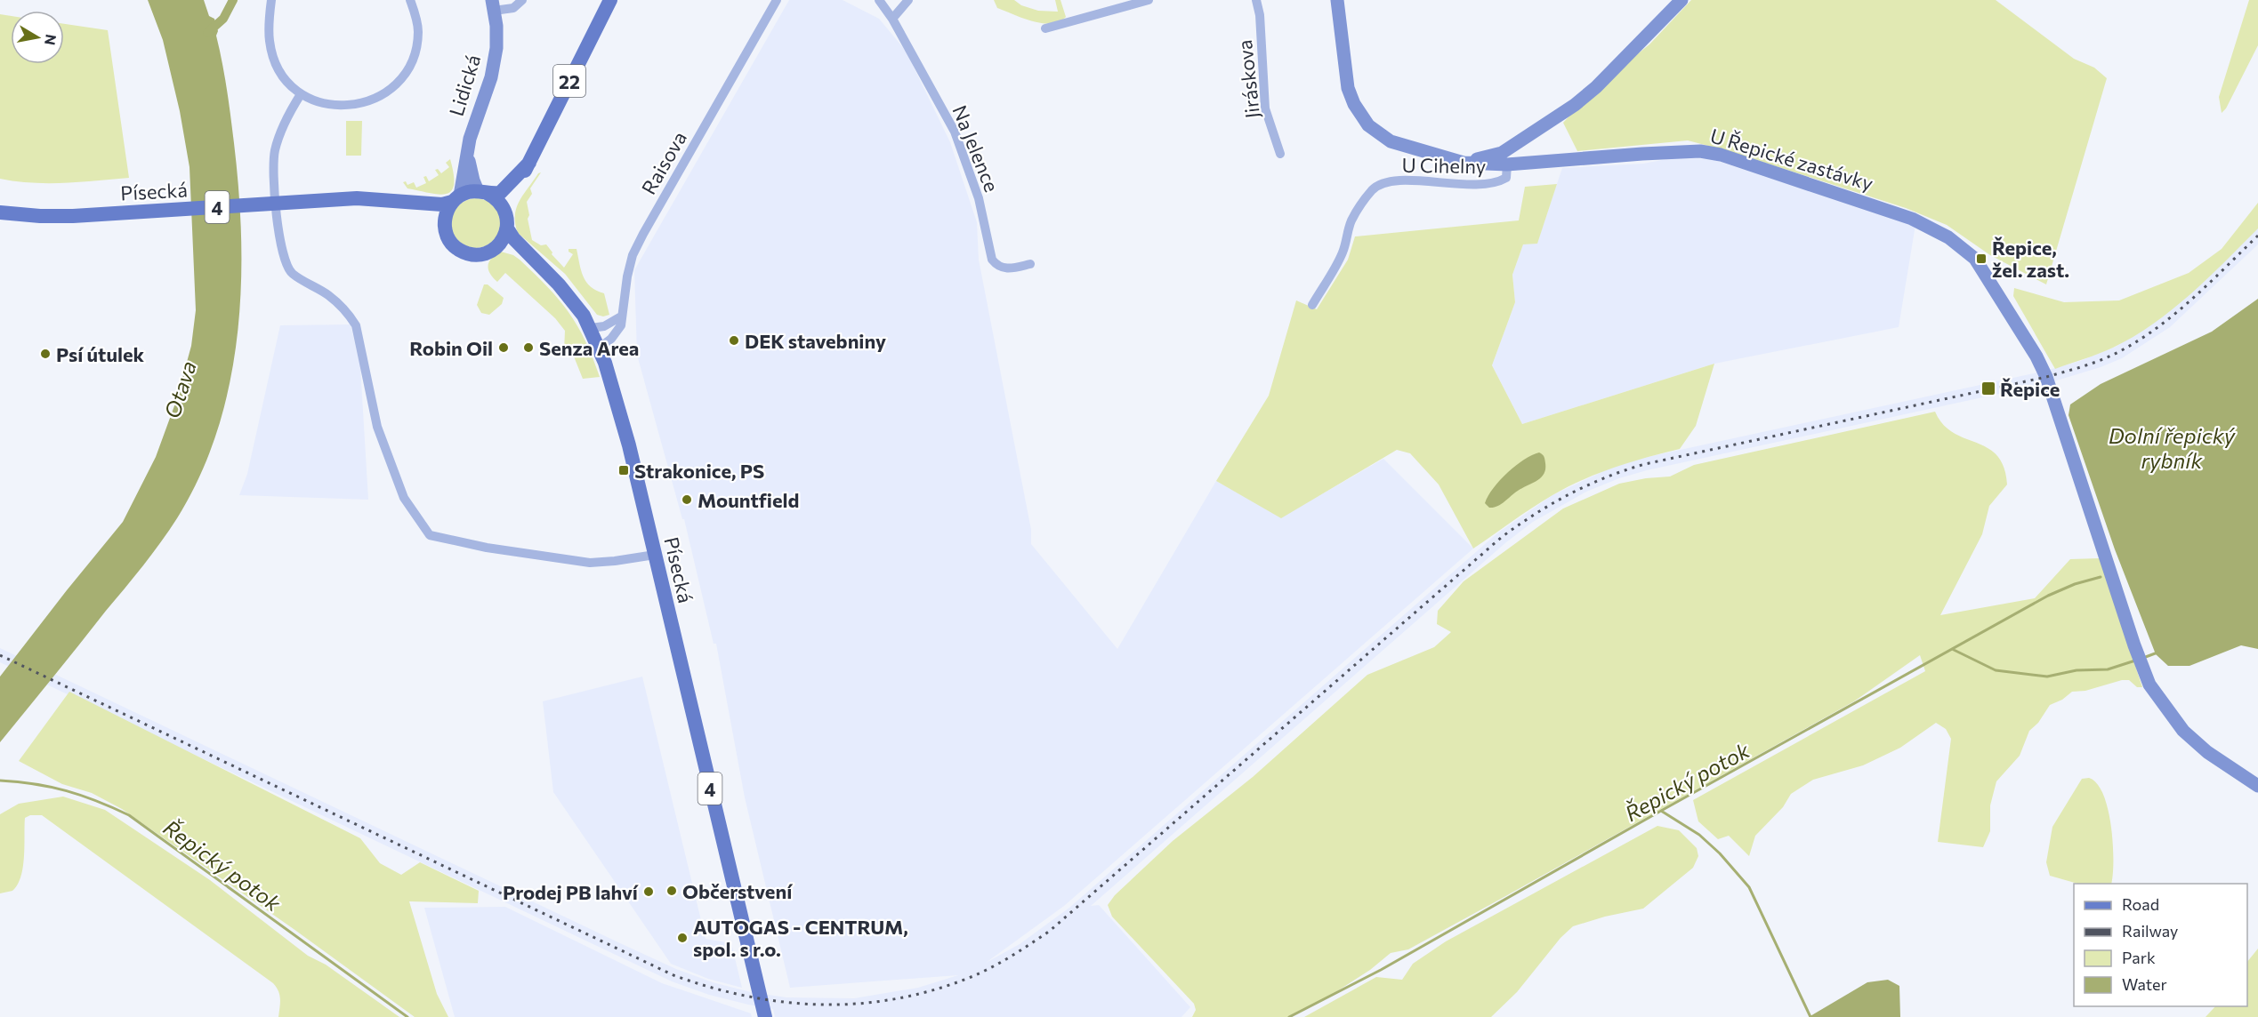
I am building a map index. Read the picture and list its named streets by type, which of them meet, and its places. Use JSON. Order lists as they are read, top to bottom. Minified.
{"streets":{"main road":["22","Lidická","U Řepické zastávky","Písecká","4"],"street":["Jiráskova","Na Jelence","Raisova","U Cihelny"]},"crossings":[["22","Lidická"],["22","Písecká"],["22","4"],["Lidická","Písecká"],["Lidická","4"],["U Řepické zastávky","U Cihelny"],["Raisova","Písecká"],["Písecká","4"]],"water":["Otava","Dolní řepický rybník","Řepický potok"],"places":{"transit":["Řepice, žel. zast.","Řepice","Strakonice, PS"],"other":["DEK stavebniny","Robin Oil","Senza Area","Psí útulek","Mountfield","Občerstvení","Prodej PB lahví","AUTOGAS - CENTRUM, spol. s r.o."]},"legend":["Road","Railway","Park","Water"],"north":"right"}
